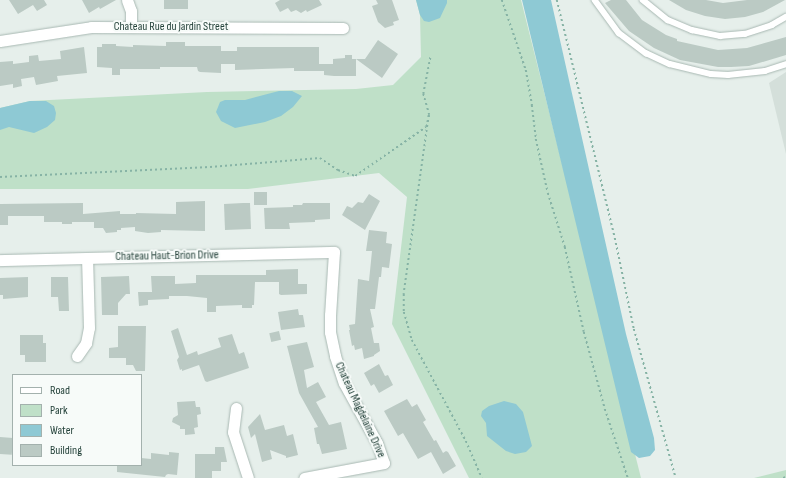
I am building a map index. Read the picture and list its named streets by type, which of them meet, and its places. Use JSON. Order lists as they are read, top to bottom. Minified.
{"streets":{"street":["Chateau Rue du Jardin Street","Chateau Haut-Brion Drive","Chateau Magdelaine Drive"]},"crossings":[["Chateau Haut-Brion Drive","Chateau Magdelaine Drive"]],"legend":["Road","Park","Water","Building"]}
